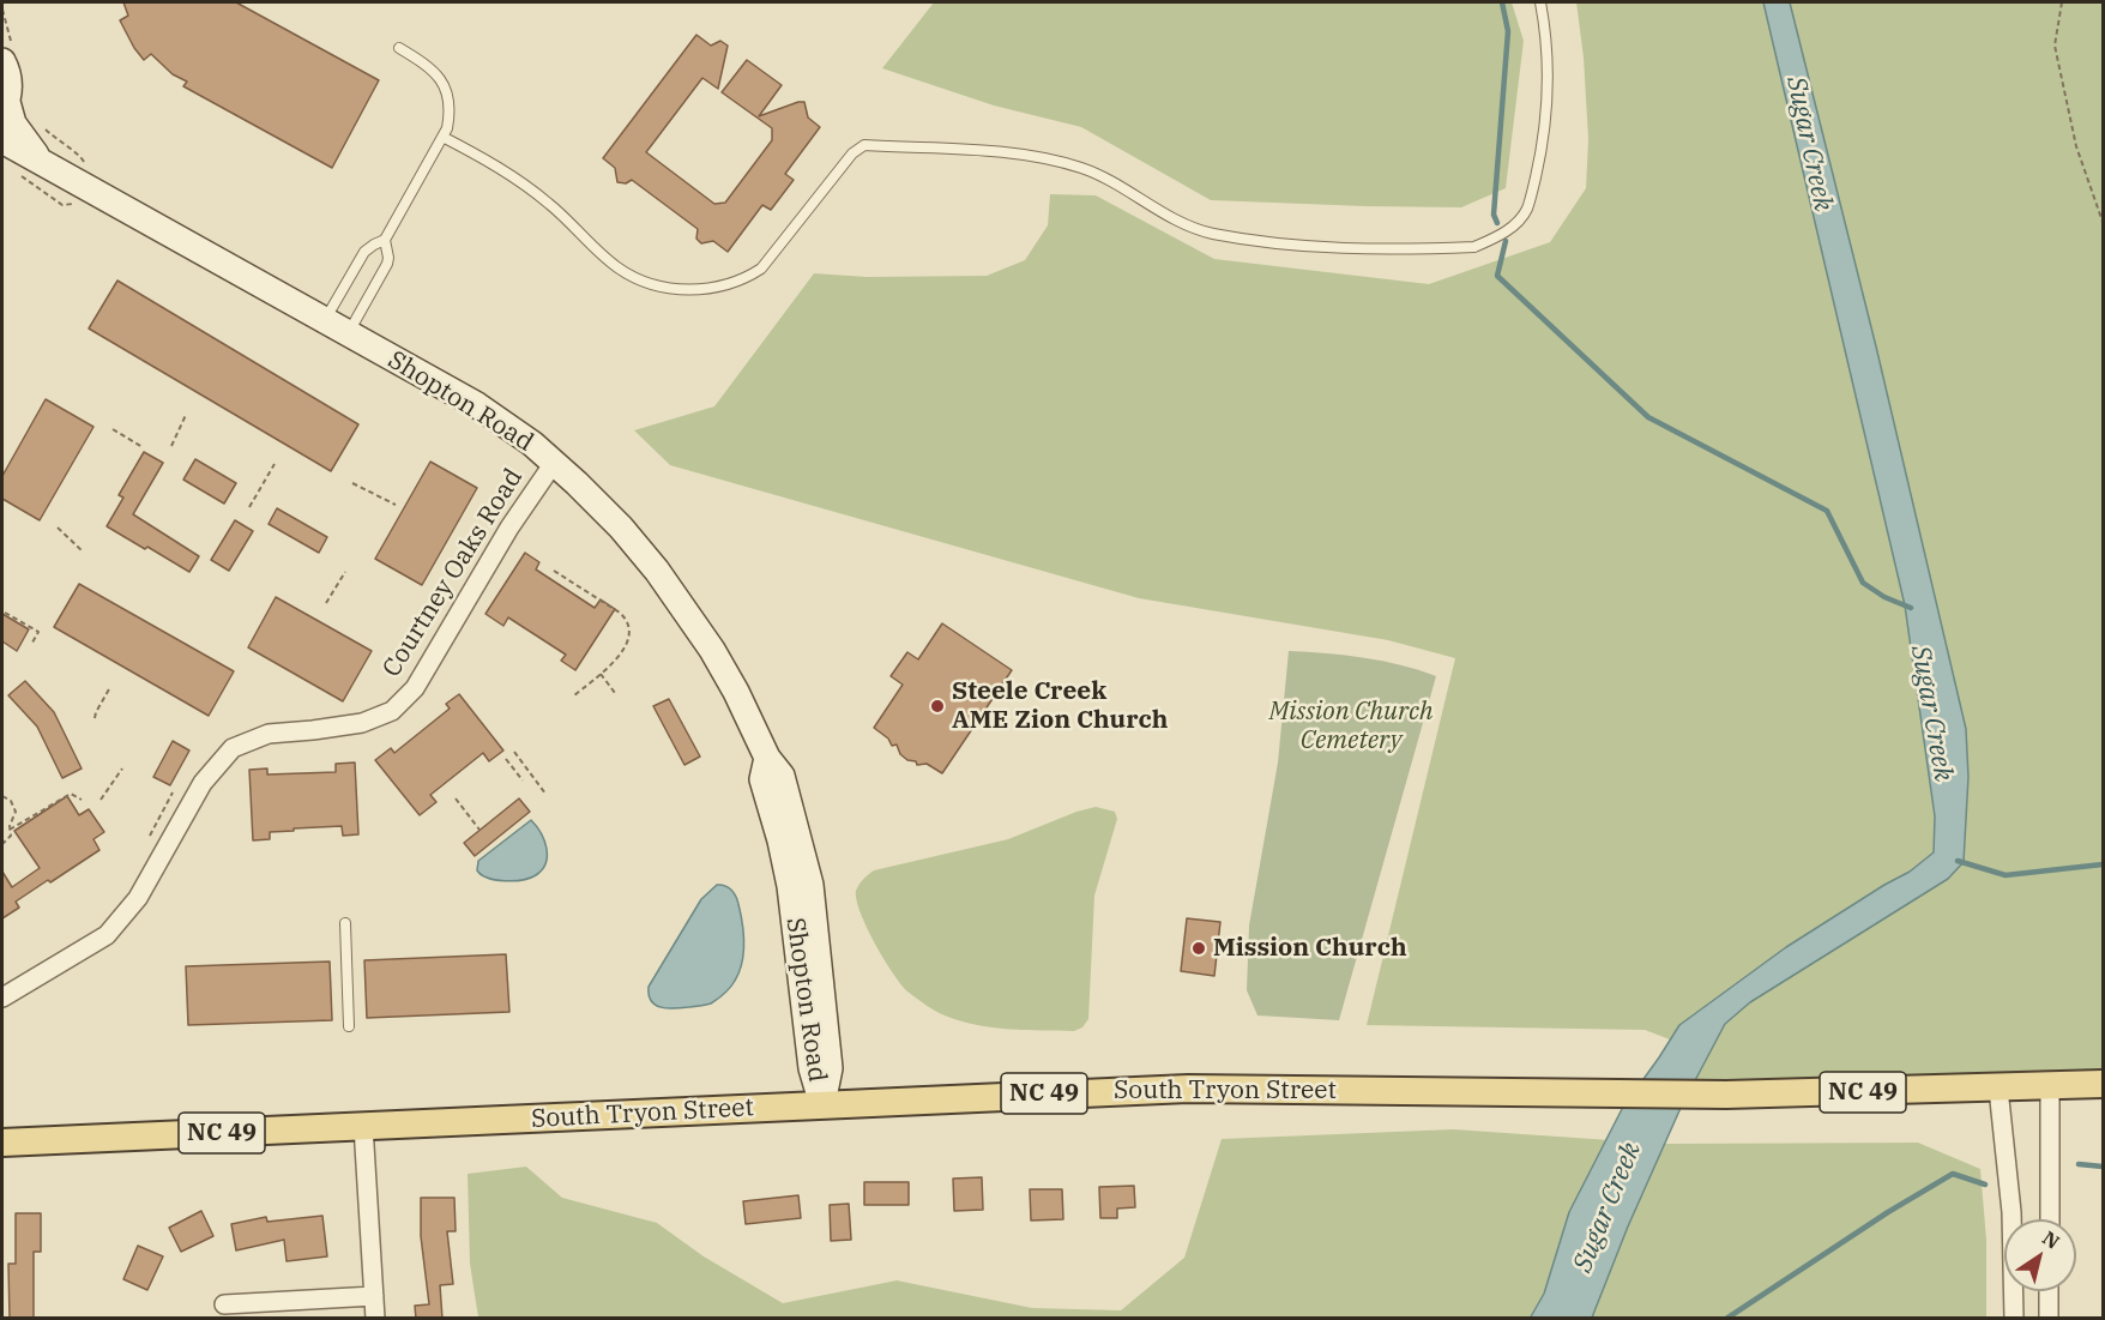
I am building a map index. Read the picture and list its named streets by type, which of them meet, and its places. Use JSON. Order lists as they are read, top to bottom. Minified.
{"streets":{"main road":["South Tryon Street","NC 49"],"street":["Shopton Road","Courtney Oaks Road"]},"crossings":[["Shopton Road","Courtney Oaks Road"],["Shopton Road","South Tryon Street"]],"water":["Sugar Creek"],"parks":["Mission Church Cemetery"],"places":["Steele Creek AME Zion Church","Mission Church"],"north":"top right"}
